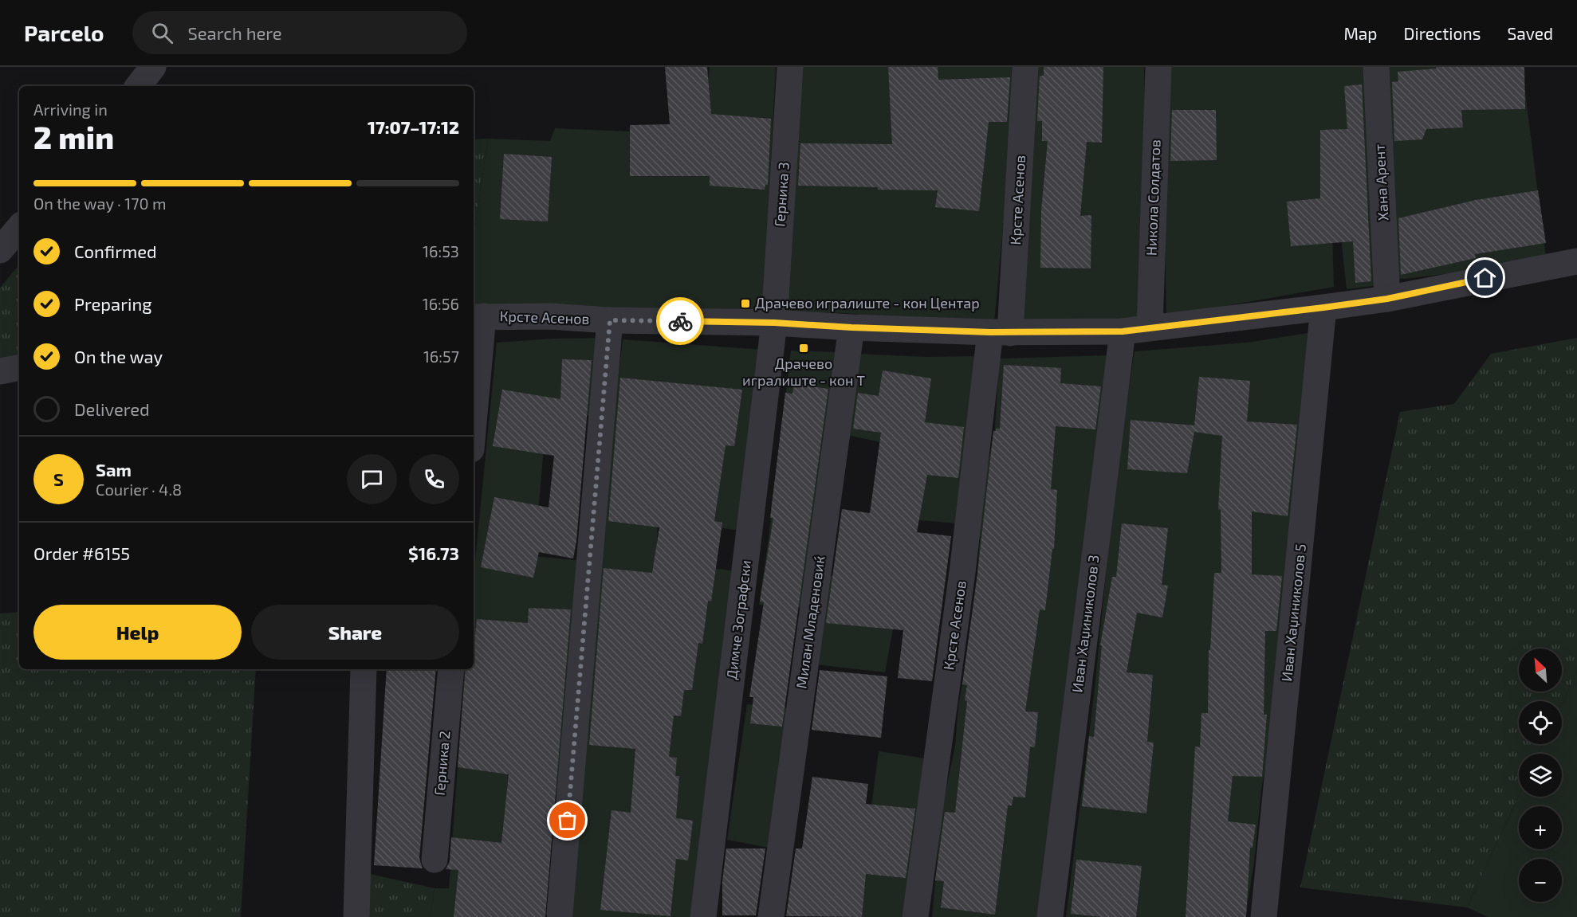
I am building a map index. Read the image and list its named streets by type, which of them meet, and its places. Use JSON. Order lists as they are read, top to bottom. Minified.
{"streets":{"street":["Хана Арент","Герника 3","Никола Солдатов","Крсте Асенов","Иван Хаџиниколов 5","Димче Зографски","Милан Младеновиќ","Иван Хаџиниколов 3","Герника 2"]},"crossings":[["Хана Арент","Крсте Асенов"],["Герника 3","Крсте Асенов"],["Герника 3","Димче Зографски"],["Никола Солдатов","Крсте Асенов"],["Крсте Асенов","Иван Хаџиниколов 5"],["Крсте Асенов","Димче Зографски"],["Крсте Асенов","Милан Младеновиќ"],["Крсте Асенов","Иван Хаџиниколов 3"]],"places":{"transit":["Драчево игралиште - кон Центар","Драчево игралиште - кон T"]},"north":"top left","page":{"header":"Parcelo","search":"Search here","nav":["Map","Directions","Saved"],"heading":["2 min","Arriving in","17:07–17:12"],"panel":["Sam","Courier · 4.8","Order #6155","$16.73"],"bar":"On the way · 170 m","list":[["Confirmed","16:53"],["Preparing","16:56"],["On the way","16:57"],"Delivered"],"round":"S","buttons":["Help","Share"],"map_buttons":["+","−"]}}
